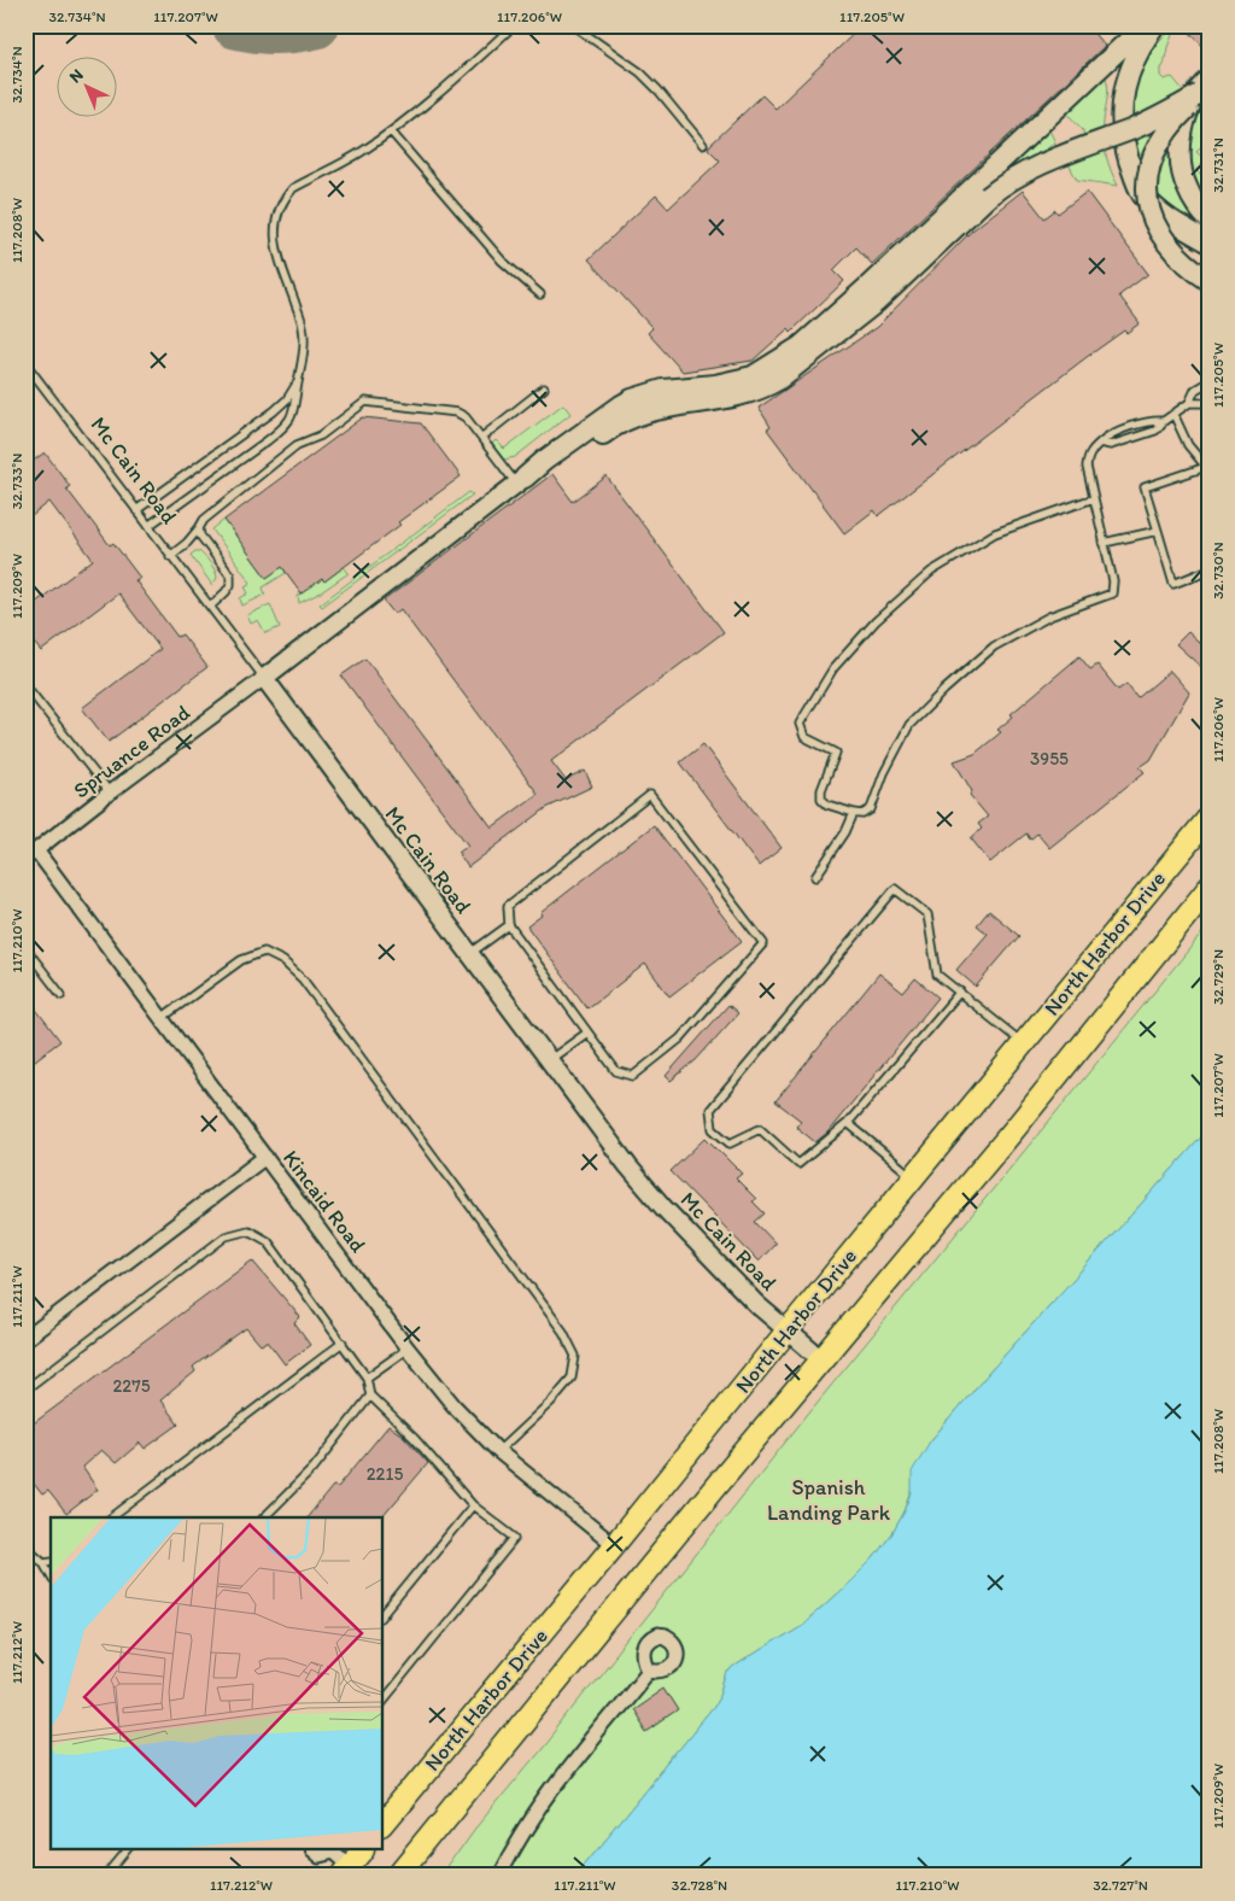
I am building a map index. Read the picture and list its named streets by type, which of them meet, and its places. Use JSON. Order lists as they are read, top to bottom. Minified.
{"streets":{"main road":["North Harbor Drive"],"street":["Mc Cain Road","Spruance Road","Kincaid Road"]},"crossings":[["Mc Cain Road","Spruance Road"],["Mc Cain Road","North Harbor Drive"],["Spruance Road","Kincaid Road"],["North Harbor Drive","Kincaid Road"]],"parks":["Spanish Landing Park"],"house_numbers":["3955","2275","2215"],"north":"top left","coordinates":["32.734°N","117.207°W","117.206°W","117.205°W","32.731°N","117.208°W","32.733°N","32.730°N","117.209°W","117.210°W","32.729°N","117.211°W","117.212°W","32.728°N","32.727°N"]}
